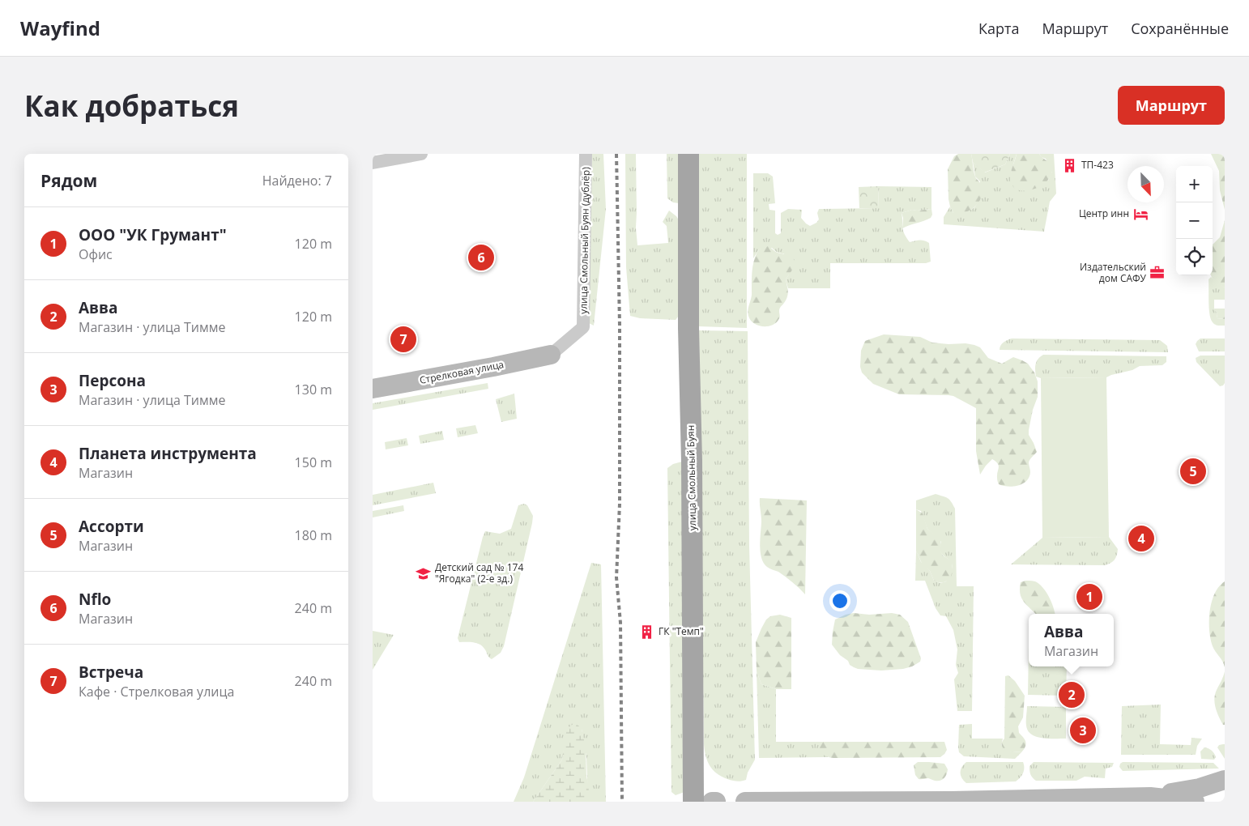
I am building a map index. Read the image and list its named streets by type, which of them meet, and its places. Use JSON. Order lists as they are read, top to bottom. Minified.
{"streets":{"main road":["Стрелковая улица","улица Смольный Буян"],"street":["улица Смольный Буян (дублёр)"]},"crossings":[["улица Смольный Буян (дублёр)","Стрелковая улица"]],"places":{"building":["ТП-423","ГК \"Темп\""],"hotel":["Центр инн"],"office":["Издательский дом САФУ"],"school or university":["Детский сад № 174 \"Ягодка\" (2-е зд.)"]},"north":"bottom right","page":{"header":"Wayfind","nav":["Карта","Маршрут","Сохранённые"],"buttons":"Маршрут","title":"Как добраться","heading":["Рядом","Найдено: 7"],"map_buttons":["+","−"],"list":[{"mark":"1","name":"ООО \"УК Грумант\"","note":"Офис","value":"120 m"},{"mark":"2","name":"Авва","note":"Магазин · улица Тимме","value":"120 m"},{"mark":"3","name":"Персона","note":"Магазин · улица Тимме","value":"130 m"},{"mark":"4","name":"Планета инструмента","note":"Магазин","value":"150 m"},{"mark":"5","name":"Ассорти","note":"Магазин","value":"180 m"},{"mark":"6","name":"Nflo","note":"Магазин","value":"240 m"},{"mark":"7","name":"Встреча","note":"Кафе · Стрелковая улица","value":"240 m"}],"pins":["6","7","5","4","1","2","3"],"popup":["Авва","Магазин"]}}
